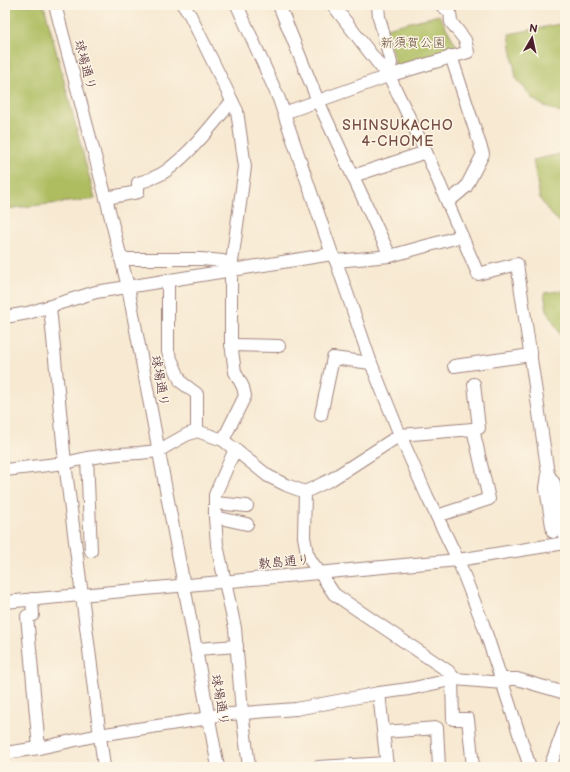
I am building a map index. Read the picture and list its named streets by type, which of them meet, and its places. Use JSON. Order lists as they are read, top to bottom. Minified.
{"streets":{"street":["球場通り","敷島通り"]},"crossings":[["球場通り","敷島通り"]],"districts":["SHINSUKACHO 4-CHOME"],"parks":["新須賀公園"],"north":"top"}
